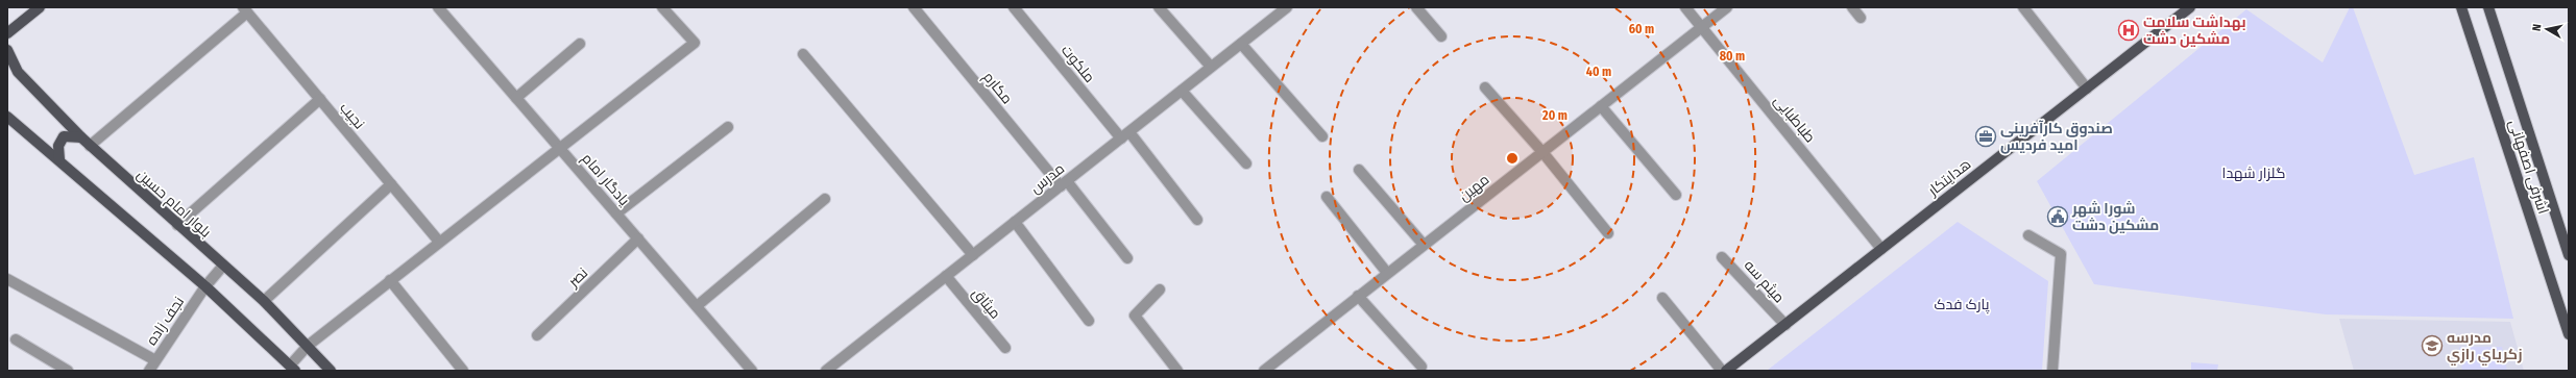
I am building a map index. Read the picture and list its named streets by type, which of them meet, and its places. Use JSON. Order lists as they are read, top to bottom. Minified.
{"streets":{"main road":["اشرفی اصفهانی","هدایتکار","بلوار امام حسین"],"street":["ملکوت","مکارم","نجیب","طباطبایی","مدرس","یادگار امام","مهین","نصر","میثم سه","میثاق","نجف زاده"]},"crossings":[["ملکوت","مدرس"],["مکارم","مدرس"],["طباطبایی","هدایتکار"],["طباطبایی","مهین"],["هدایتکار","میثم سه"],["مدرس","میثاق"],["یادگار امام","نصر"],["بلوار امام حسین","نجف زاده"]],"parks":["گلزار شهدا","پارک فدک"],"places":{"hospital":["بهداشت سلامت مشکین دشت"],"office":["صندوق کارآفرینی امید فردیس"],"public building":["شورا شهر مشکین دشت"],"school or university":["مدرسه زكرياي رازي"]},"north":"left","rings":["60 m","80 m","40 m","20 m"]}
